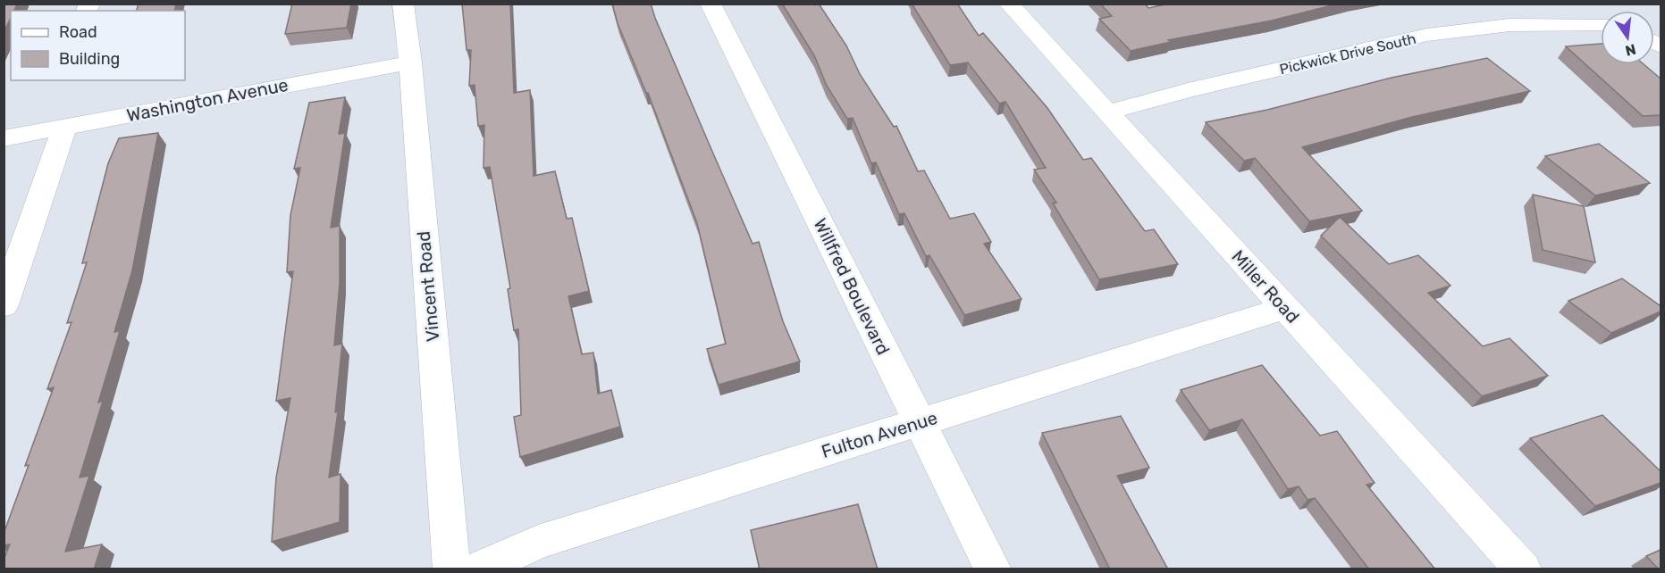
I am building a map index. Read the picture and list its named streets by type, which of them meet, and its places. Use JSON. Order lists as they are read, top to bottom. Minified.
{"streets":{"street":["Pickwick Drive South","Washington Avenue","Vincent Road","Willfred Boulevard","Miller Road","Fulton Avenue"]},"crossings":[["Pickwick Drive South","Miller Road"],["Washington Avenue","Vincent Road"],["Willfred Boulevard","Fulton Avenue"],["Miller Road","Fulton Avenue"]],"legend":["Road","Building"],"north":"bottom"}
